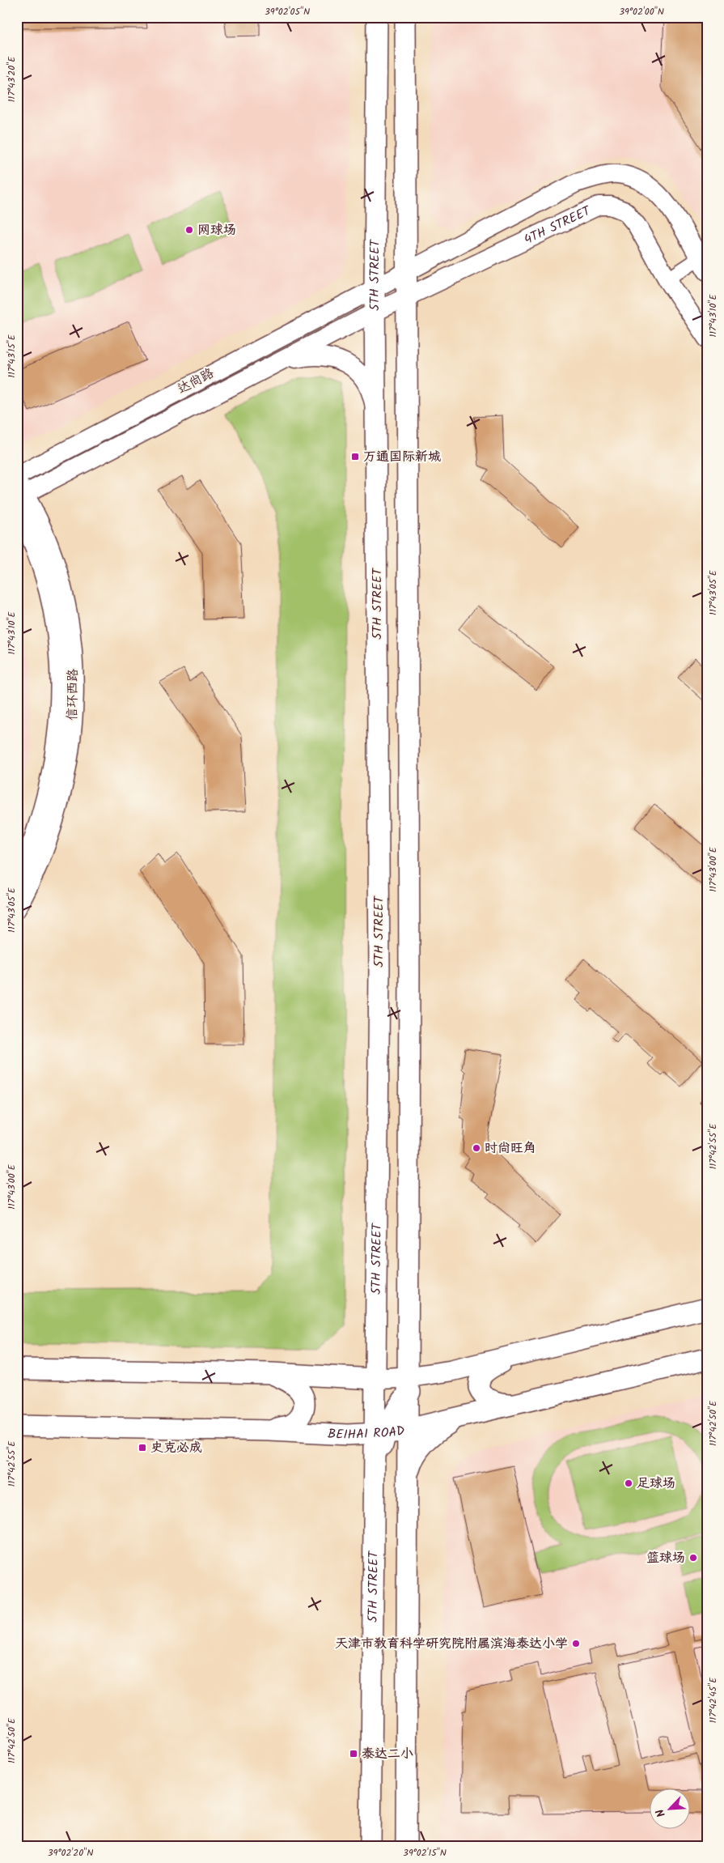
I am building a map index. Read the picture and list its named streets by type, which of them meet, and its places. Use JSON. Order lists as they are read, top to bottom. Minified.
{"streets":{"main road":["5TH STREET","BEIHAI ROAD"],"street":["4TH STREET","达尚路","信环西路"]},"crossings":[["4TH STREET","5TH STREET"],["4TH STREET","达尚路"],["5TH STREET","达尚路"],["5TH STREET","BEIHAI ROAD"],["达尚路","信环西路"]],"places":{"other":["网球场","时尚旺角","足球场","篮球场","天津市教育科学研究院附属滨海泰达小学"],"transit":["万通国际新城","史克必成","泰达二小"]},"north":"bottom left","coordinates":["39°02'05\"N","39°02'00\"N","117°43'20\"E","117°43'10\"E","117°43'15\"E","117°43'05\"E","117°43'00\"E","117°42'55\"E","117°42'50\"E","117°42'45\"E","39°02'20\"N","39°02'15\"N"]}
